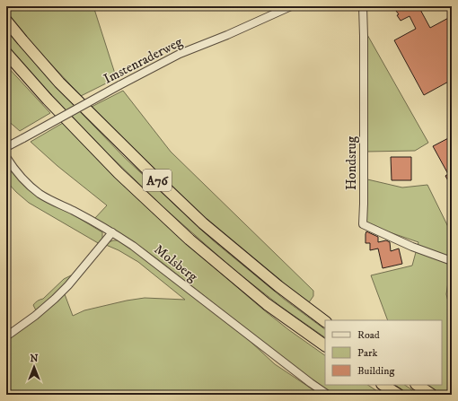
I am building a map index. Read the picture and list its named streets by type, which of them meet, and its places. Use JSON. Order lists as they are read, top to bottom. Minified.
{"streets":{"highway":["A76"],"street":["Imstenraderweg","Hondsrug","Molsberg"]},"legend":["Road","Park","Building"],"north":"top"}
